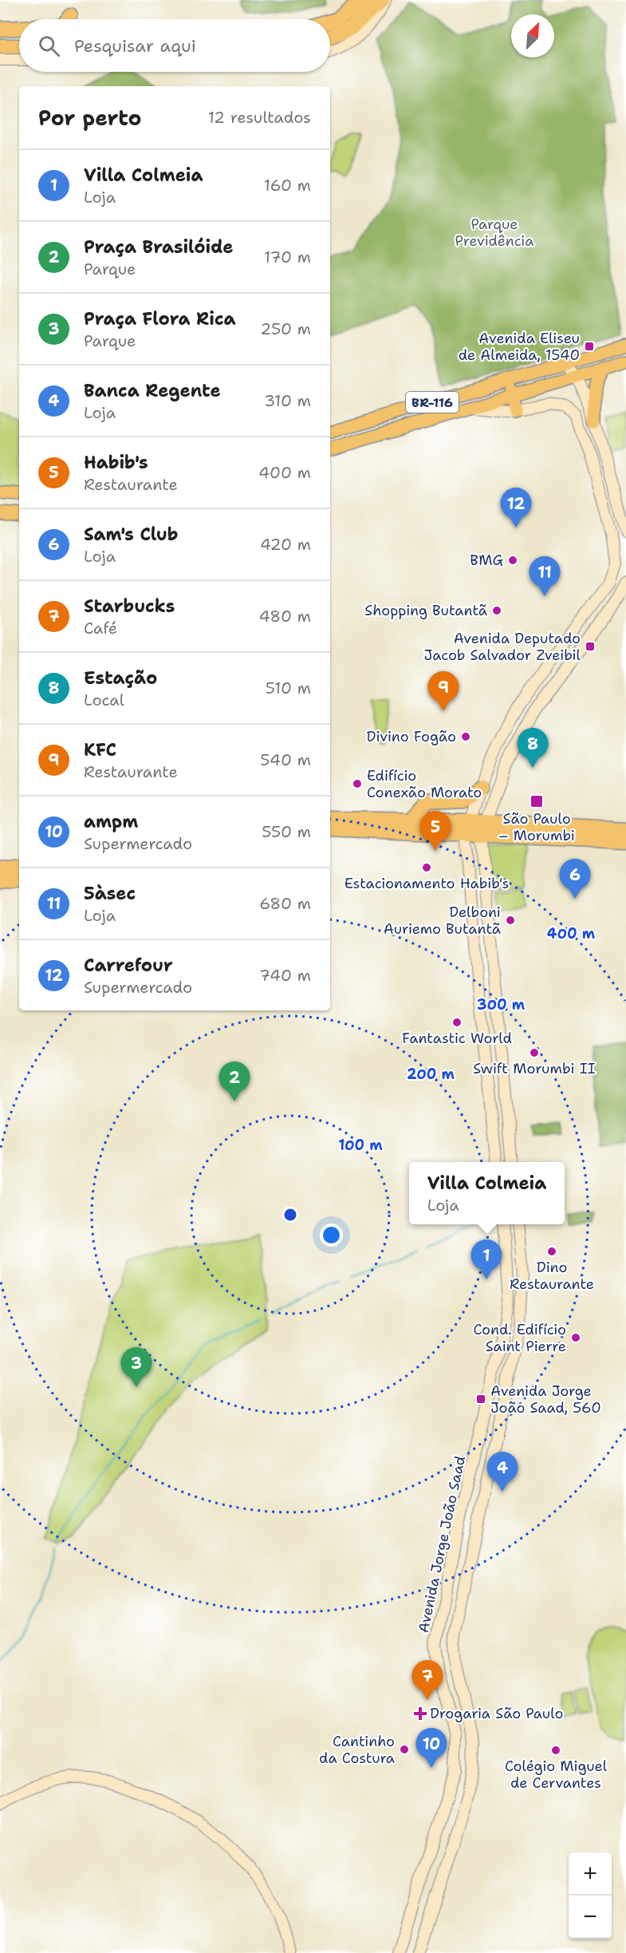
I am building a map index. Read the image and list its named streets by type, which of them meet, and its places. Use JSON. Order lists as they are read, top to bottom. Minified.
{"streets":{"main road":["BR-116","Avenida Jorge João Saad"]},"parks":["Parque Previdência"],"places":{"transit":["Avenida Eliseu de Almeida, 1540","Avenida Deputado Jacob Salvador Zveibil","São Paulo – Morumbi","Avenida Jorge João Saad, 560"],"other":["BMG","Shopping Butantã","Divino Fogão","Edifício Conexão Morato","Estacionamento Habib's","Delboni Auriemo Butantã","Fantastic World","Swift Morumbi II","Dino Restaurante","Cond. Edifício Saint Pierre","Cantinho da Costura","Colégio Miguel de Cervantes"],"health":["Drogaria São Paulo"]},"north":"top right","page":{"search":"Pesquisar aqui","heading":["Por perto","12 resultados"],"list":[{"mark":"1","name":"Villa Colmeia","note":"Loja","value":"160 m"},{"mark":"2","name":"Praça Brasilóide","note":"Parque","value":"170 m"},{"mark":"3","name":"Praça Flora Rica","note":"Parque","value":"250 m"},{"mark":"4","name":"Banca Regente","note":"Loja","value":"310 m"},{"mark":"5","name":"Habib's","note":"Restaurante","value":"400 m"},{"mark":"6","name":"Sam's Club","note":"Loja","value":"420 m"},{"mark":"7","name":"Starbucks","note":"Café","value":"480 m"},{"mark":"8","name":"Estação","note":"Local","value":"510 m"},{"mark":"9","name":"KFC","note":"Restaurante","value":"540 m"},{"mark":"10","name":"ampm","note":"Supermercado","value":"550 m"},{"mark":"11","name":"5àsec","note":"Loja","value":"680 m"},{"mark":"12","name":"Carrefour","note":"Supermercado","value":"740 m"}],"pins":["12","11","9","8","5","6","2","1","3","4","7","10"],"popup":["Villa Colmeia","Loja"],"map_buttons":["+","−"]},"rings":["400 m","300 m","200 m","100 m"]}
